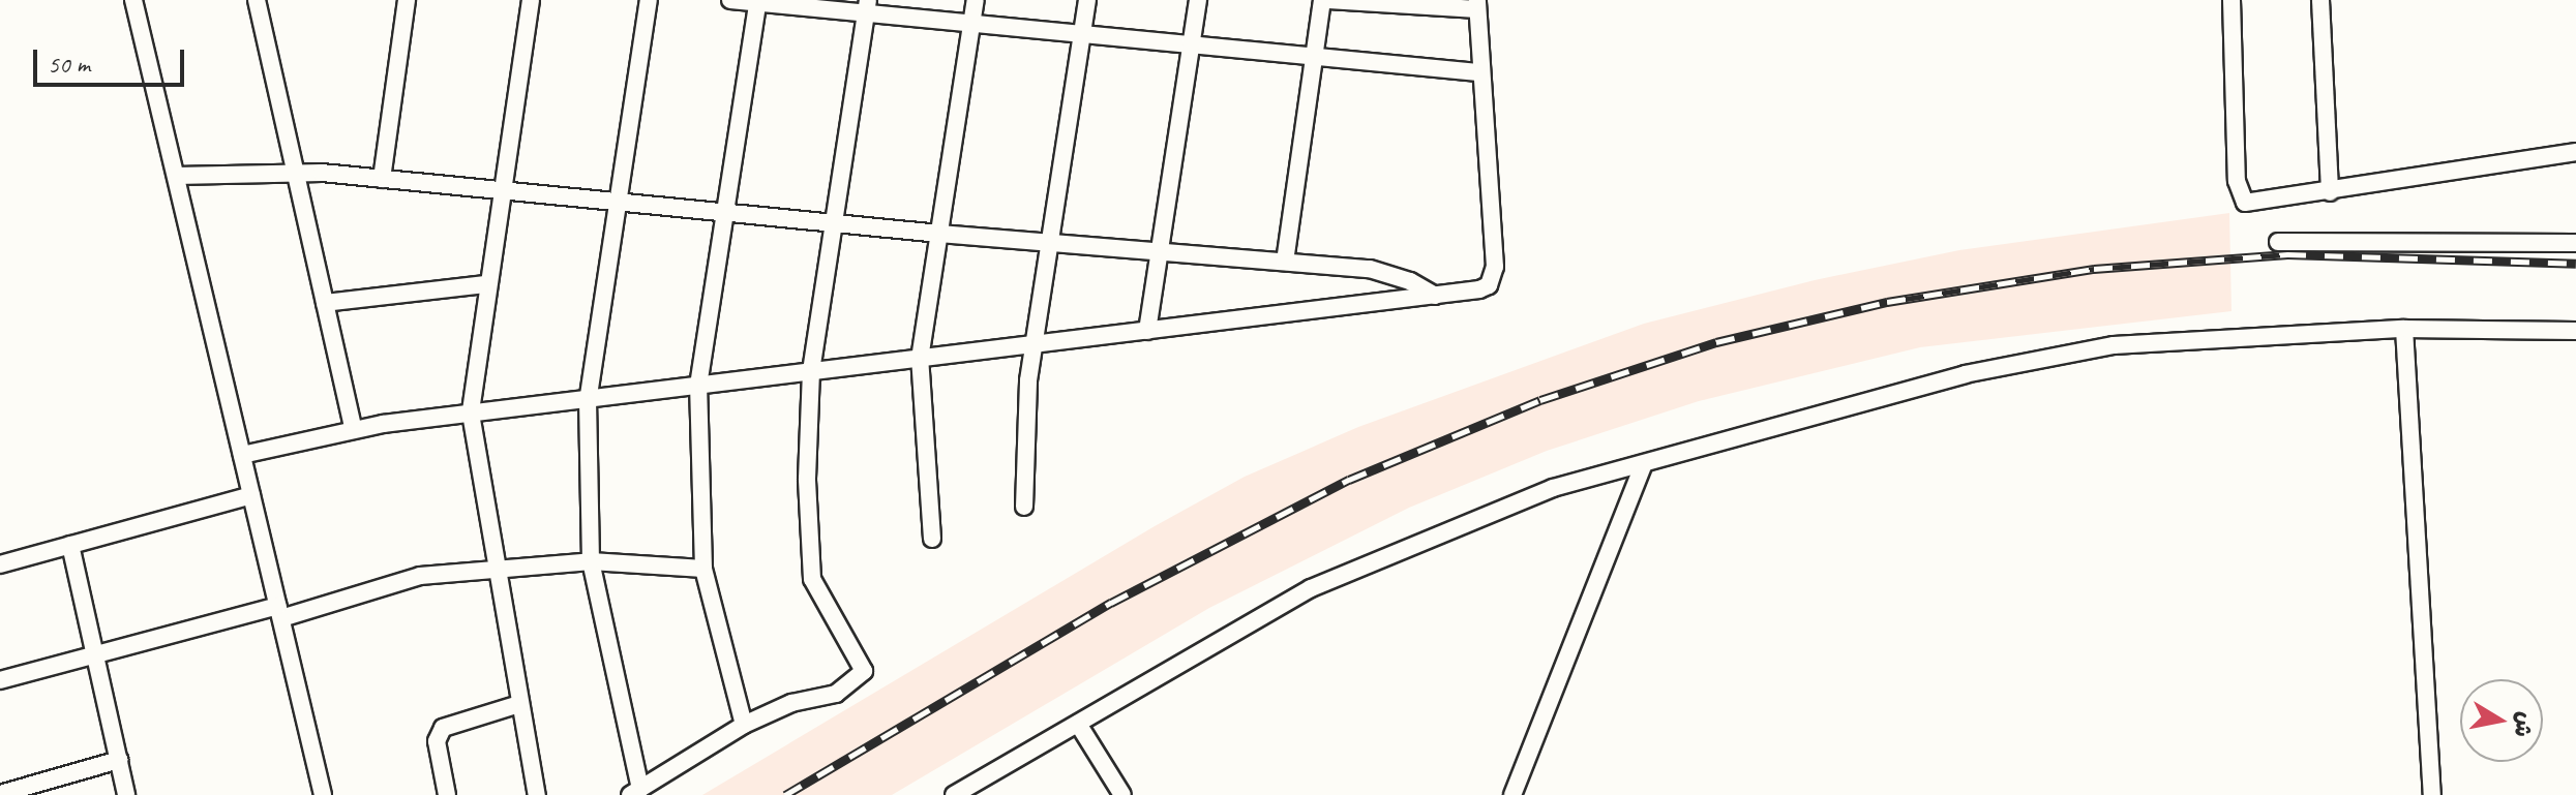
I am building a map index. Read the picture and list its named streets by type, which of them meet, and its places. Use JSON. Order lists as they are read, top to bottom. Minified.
{"scale_bar":"50 m","north":"right"}
